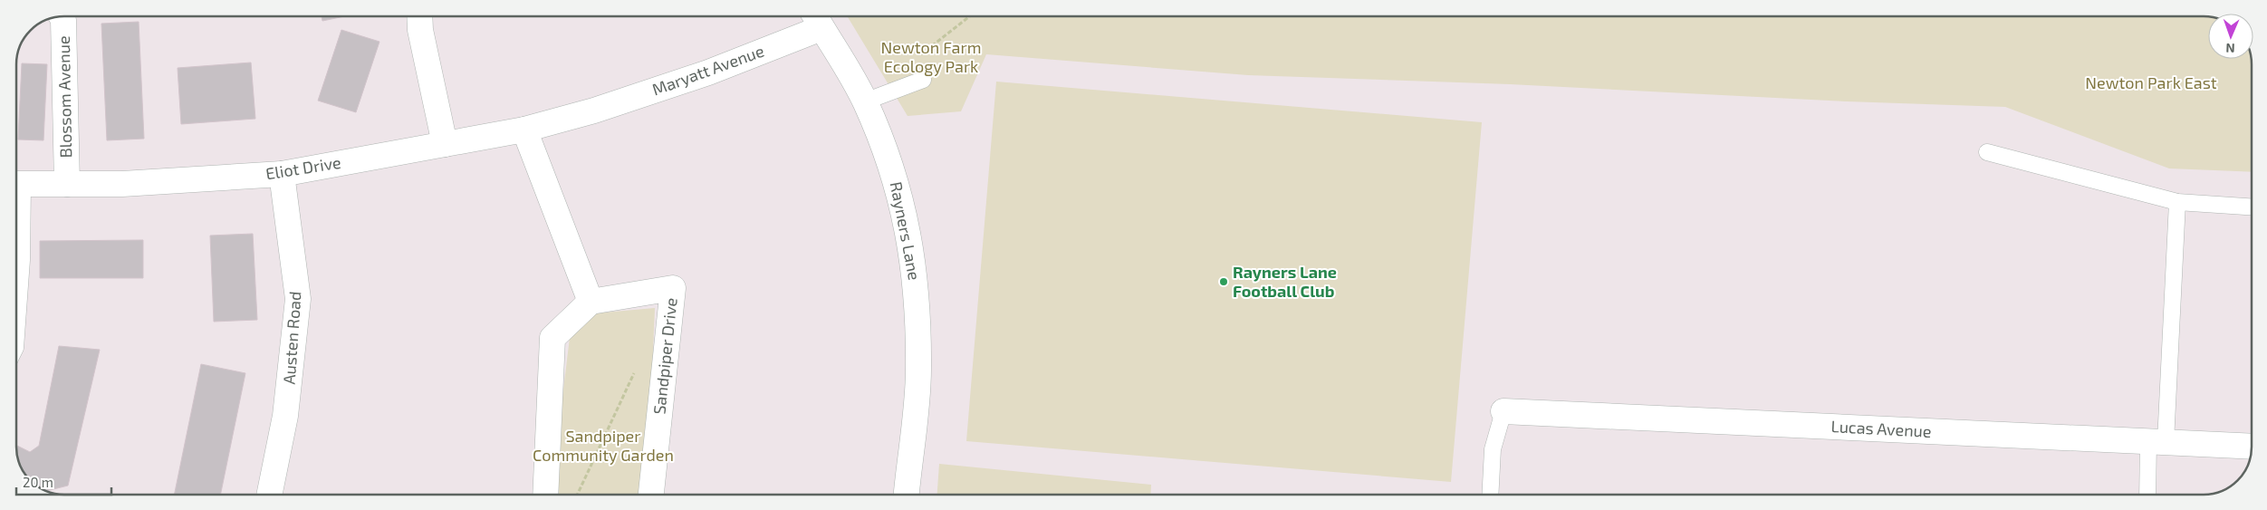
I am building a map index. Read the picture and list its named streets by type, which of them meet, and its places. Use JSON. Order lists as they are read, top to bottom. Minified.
{"streets":{"street":["Maryatt Avenue","Blossom Avenue","Eliot Drive","Rayners Lane","Austen Road","Sandpiper Drive","Lucas Avenue"]},"crossings":[["Maryatt Avenue","Eliot Drive"],["Maryatt Avenue","Rayners Lane"],["Blossom Avenue","Eliot Drive"],["Eliot Drive","Austen Road"]],"parks":["Newton Farm Ecology Park","Newton Park East","Sandpiper Community Garden"],"places":["Rayners Lane Football Club"],"scale_bar":"20 m","north":"bottom"}
